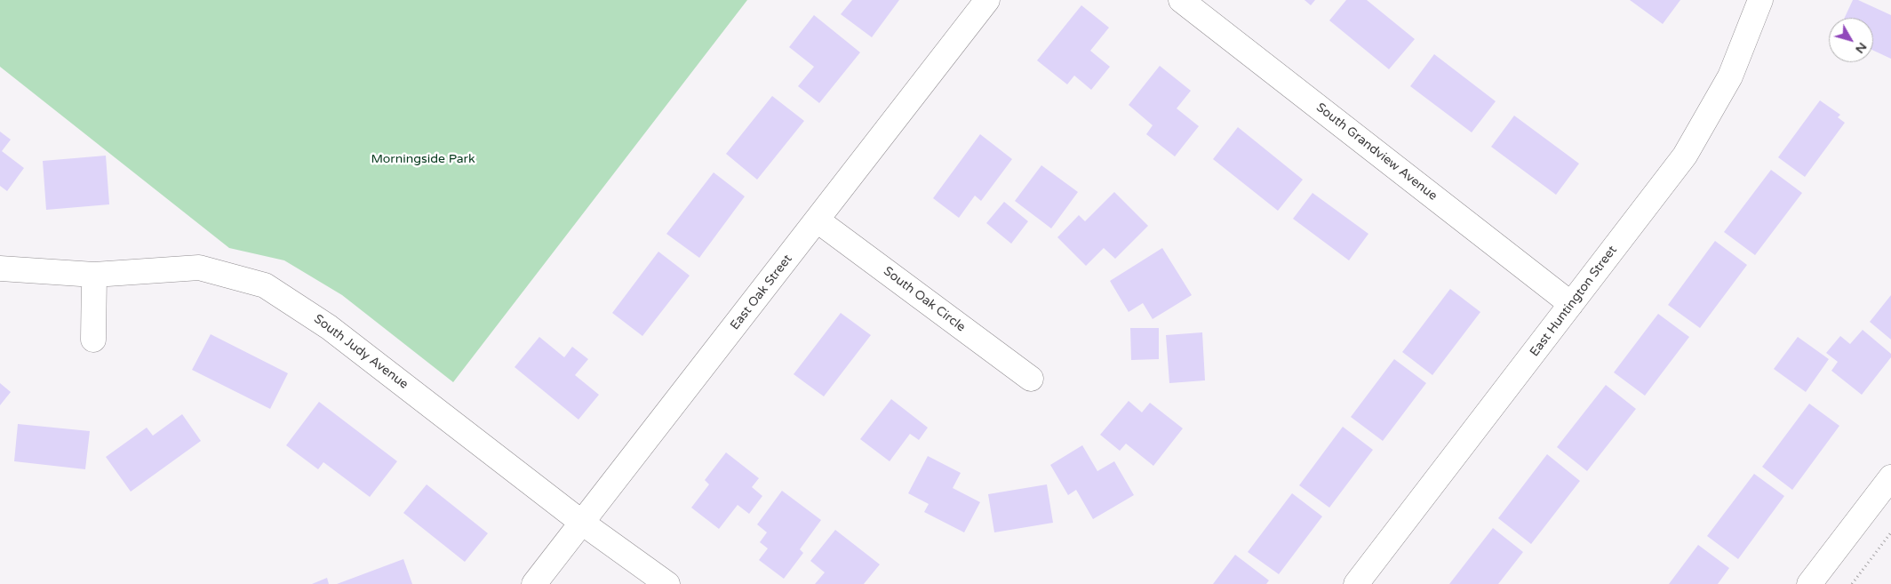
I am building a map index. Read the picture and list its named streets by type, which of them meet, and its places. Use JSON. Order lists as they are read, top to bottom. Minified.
{"streets":{"street":["South Grandview Avenue","East Oak Street","South Oak Circle","East Huntington Street","South Judy Avenue"]},"crossings":[["South Grandview Avenue","East Huntington Street"],["East Oak Street","South Oak Circle"],["East Oak Street","South Judy Avenue"]],"parks":["Morningside Park"],"north":"bottom right"}
